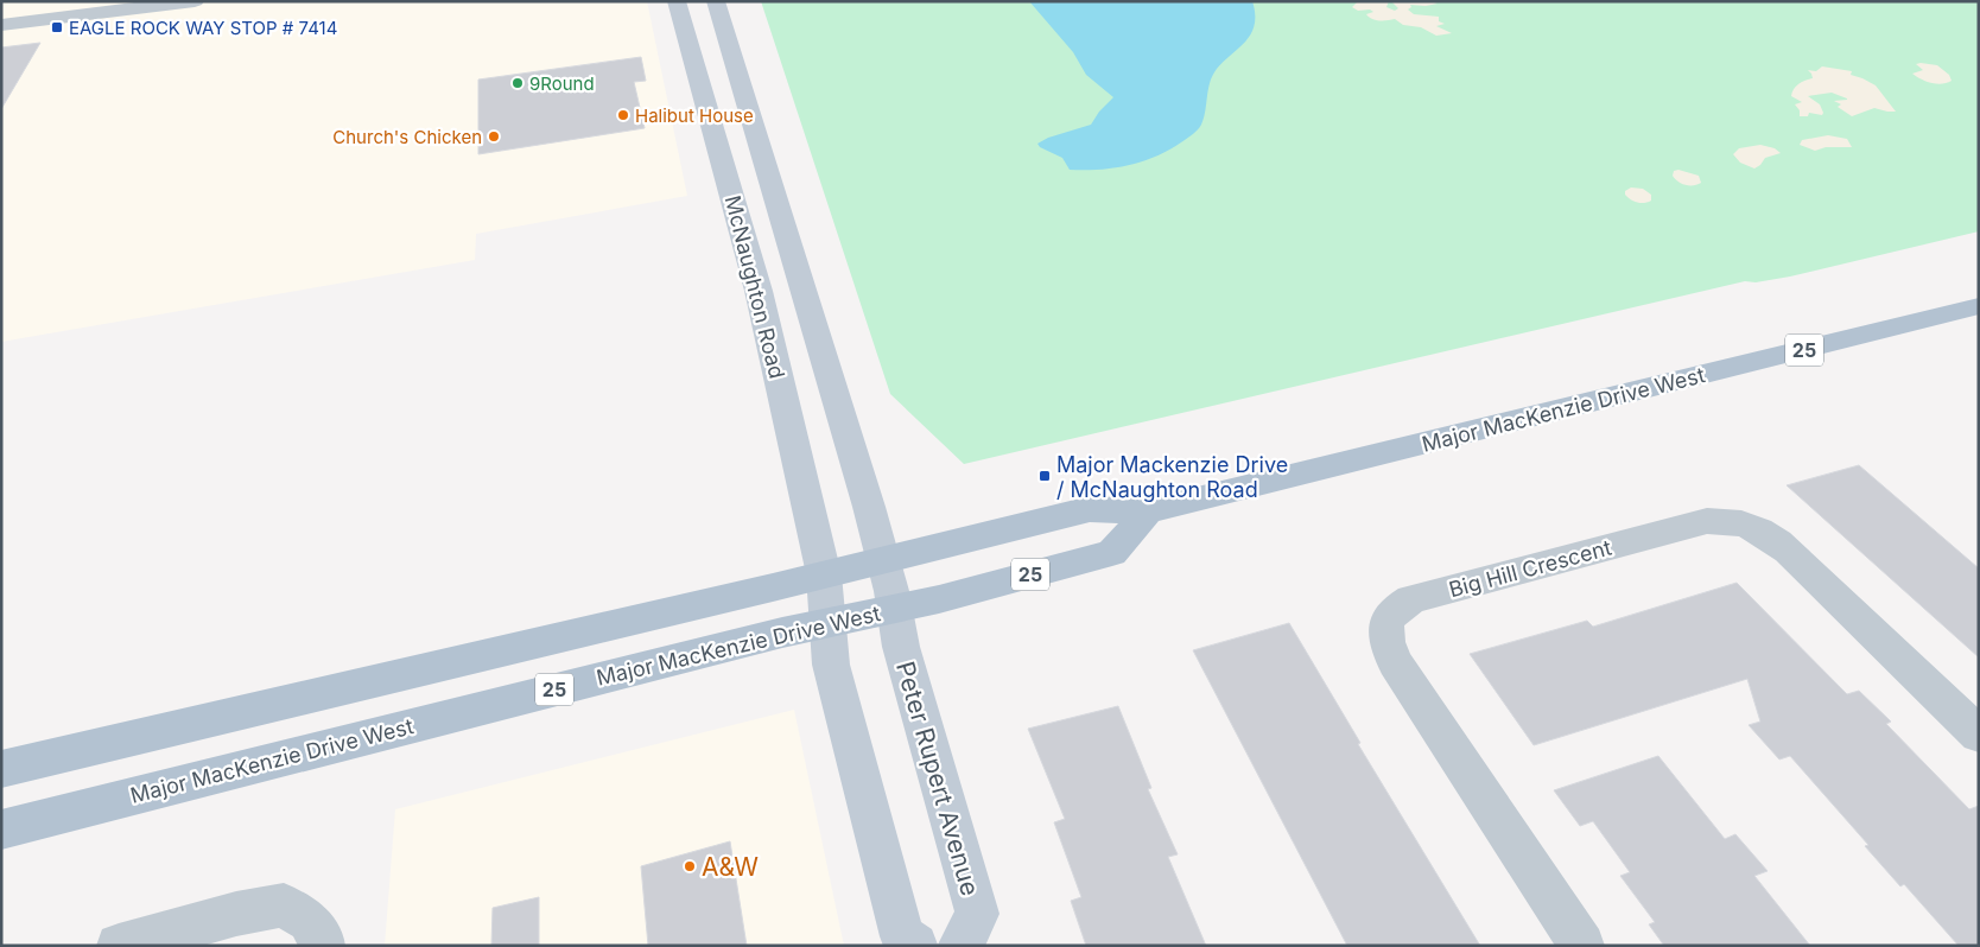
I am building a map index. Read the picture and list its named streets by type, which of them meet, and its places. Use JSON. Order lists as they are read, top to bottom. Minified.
{"streets":{"main road":["25","Major MacKenzie Drive West"],"street":["McNaughton Road","Big Hill Crescent","Peter Rupert Avenue"]},"crossings":[["McNaughton Road","Major MacKenzie Drive West"],["McNaughton Road","Peter Rupert Avenue"],["Major MacKenzie Drive West","Peter Rupert Avenue"]],"places":{"transit":["EAGLE ROCK WAY STOP # 7414","Major Mackenzie Drive / McNaughton Road"],"other":["9Round","Halibut House","Church's Chicken","A&W"]}}
